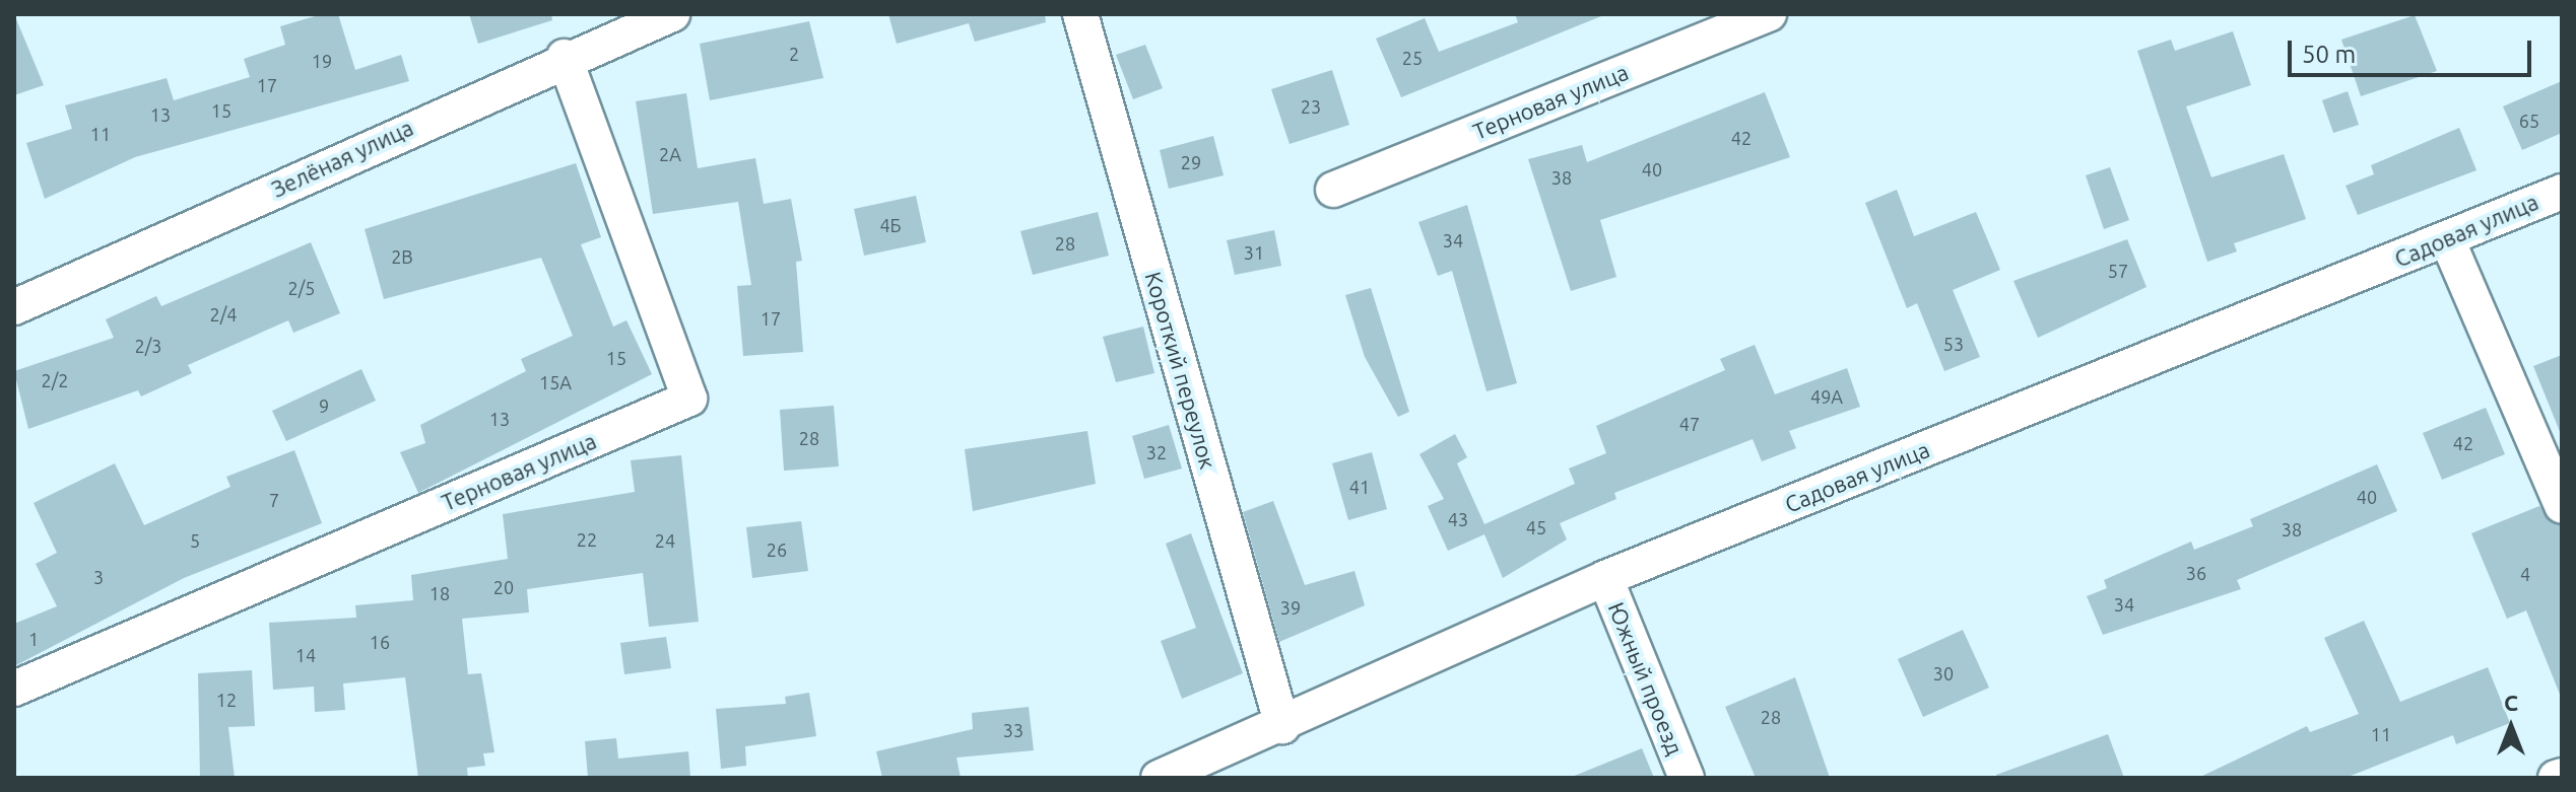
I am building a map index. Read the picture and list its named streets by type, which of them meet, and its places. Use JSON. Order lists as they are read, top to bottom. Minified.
{"streets":{"street":["Терновая улица","Зелёная улица","Садовая улица","Короткий переулок","Южный проезд"]},"crossings":[["Терновая улица","Зелёная улица"],["Садовая улица","Короткий переулок"],["Садовая улица","Южный проезд"]],"house_numbers":["2","25","19","17","23","15","13","65","11","42","2А","29","40","38","4Б","34","28","31","2В","57","2/5","2/4","17","53","2/3","15","2/2","15А","49А","9","13","47","28","42","32","41","40","7","43","45","38","22","5","24","26","36","4","3","20","18","34","39","1","16","14","30","12","28","33","11"],"scale_bar":"50 m","north":"top"}
